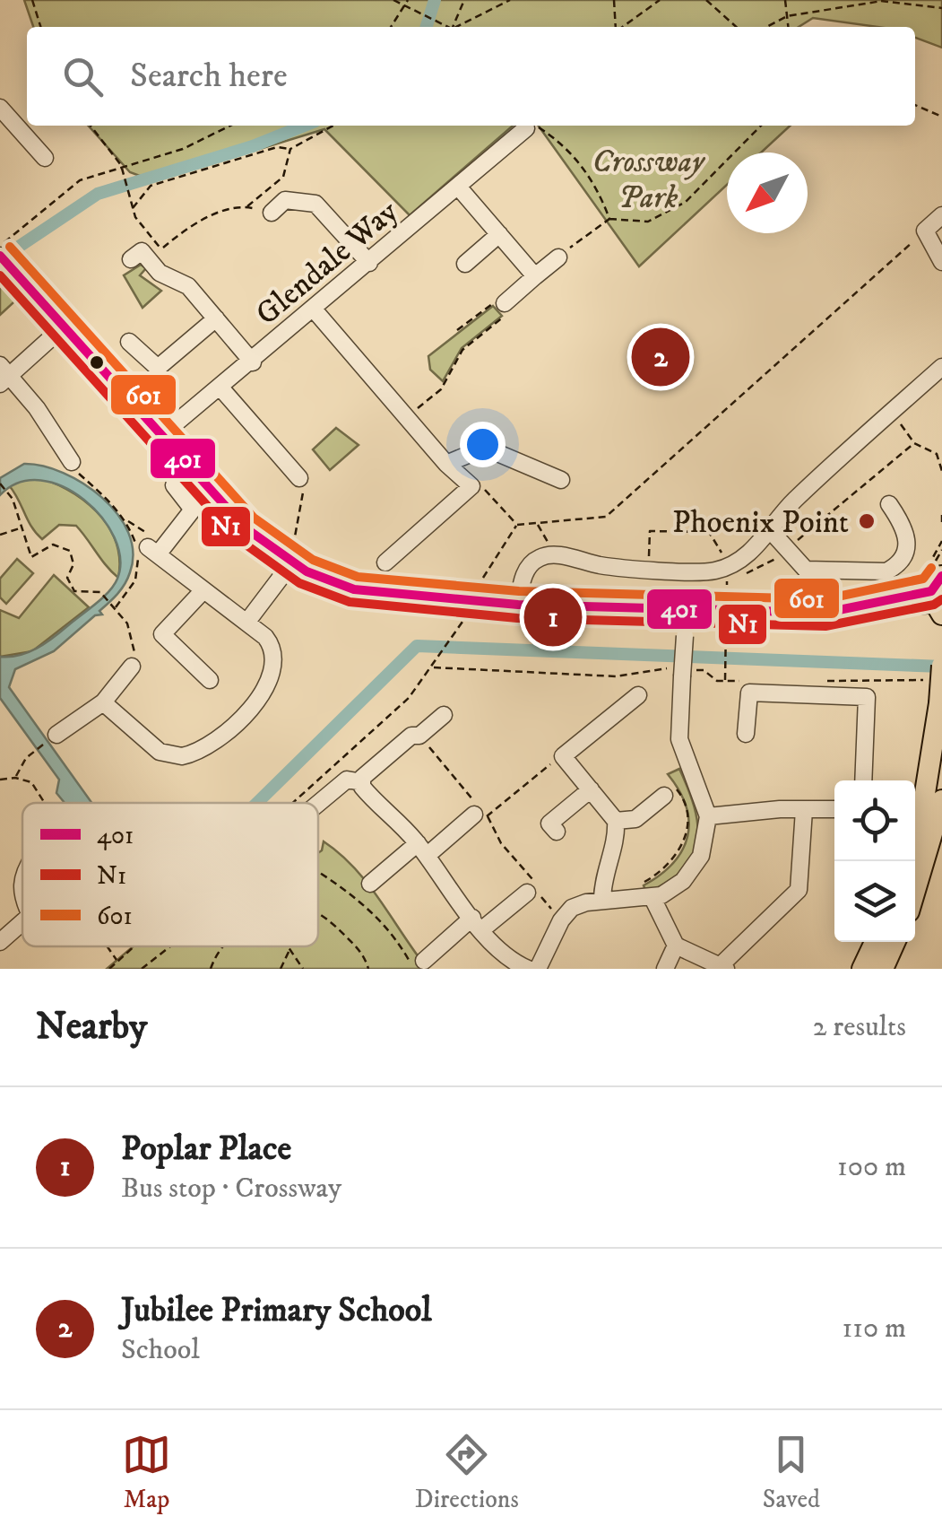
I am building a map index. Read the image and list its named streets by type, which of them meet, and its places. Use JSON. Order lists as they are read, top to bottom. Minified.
{"streets":{"street":["Glendale Way"]},"parks":["Crossway Park"],"places":["Phoenix Point"],"lines":["transit line 601","transit line 401","transit line N1"],"legend":["401","N1","601"],"north":"bottom left","page":{"search":"Search here","pins":["2","1"],"heading":["Nearby","2 results"],"list":[{"mark":"1","name":"Poplar Place","note":"Bus stop · Crossway","value":"100 m"},{"mark":"2","name":"Jubilee Primary School","note":"School","value":"110 m"}],"nav":["Map","Directions","Saved"]}}
